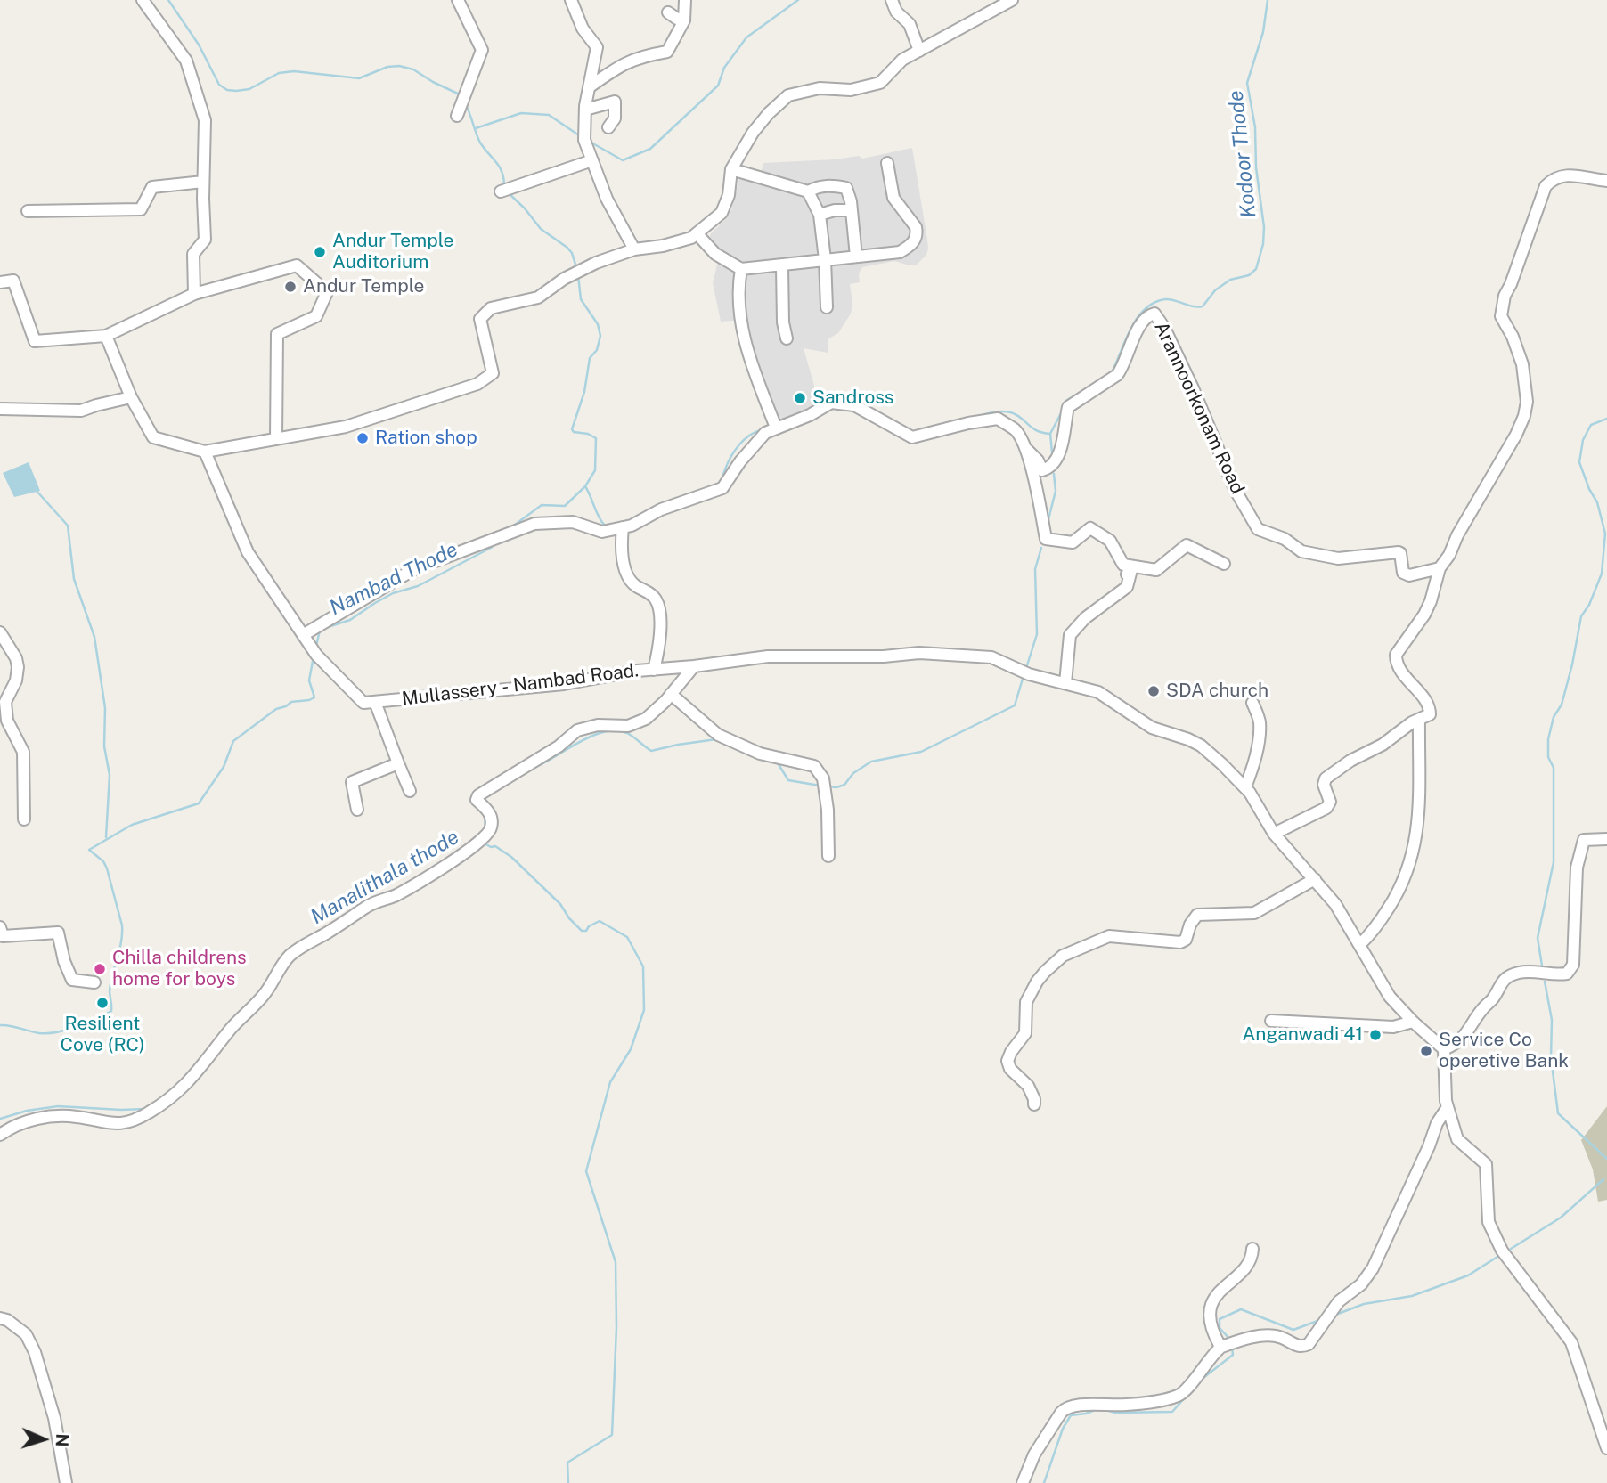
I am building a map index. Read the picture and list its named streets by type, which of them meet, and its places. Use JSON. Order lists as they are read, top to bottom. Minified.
{"streets":{"street":["Arannoorkonam Road","Mullassery - Nambad Road."]},"crossings":[["Arannoorkonam Road","Mullassery - Nambad Road."]],"water":["Kodoor Thode","Nambad Thode","Manalithala thode"],"places":["Andur Temple Auditorium","Andur Temple","Sandross","Ration shop","SDA church","Chilla childrens home for boys","Resilient Cove (RC)","Anganwadi 41","Service Co operetive Bank"],"north":"right"}
